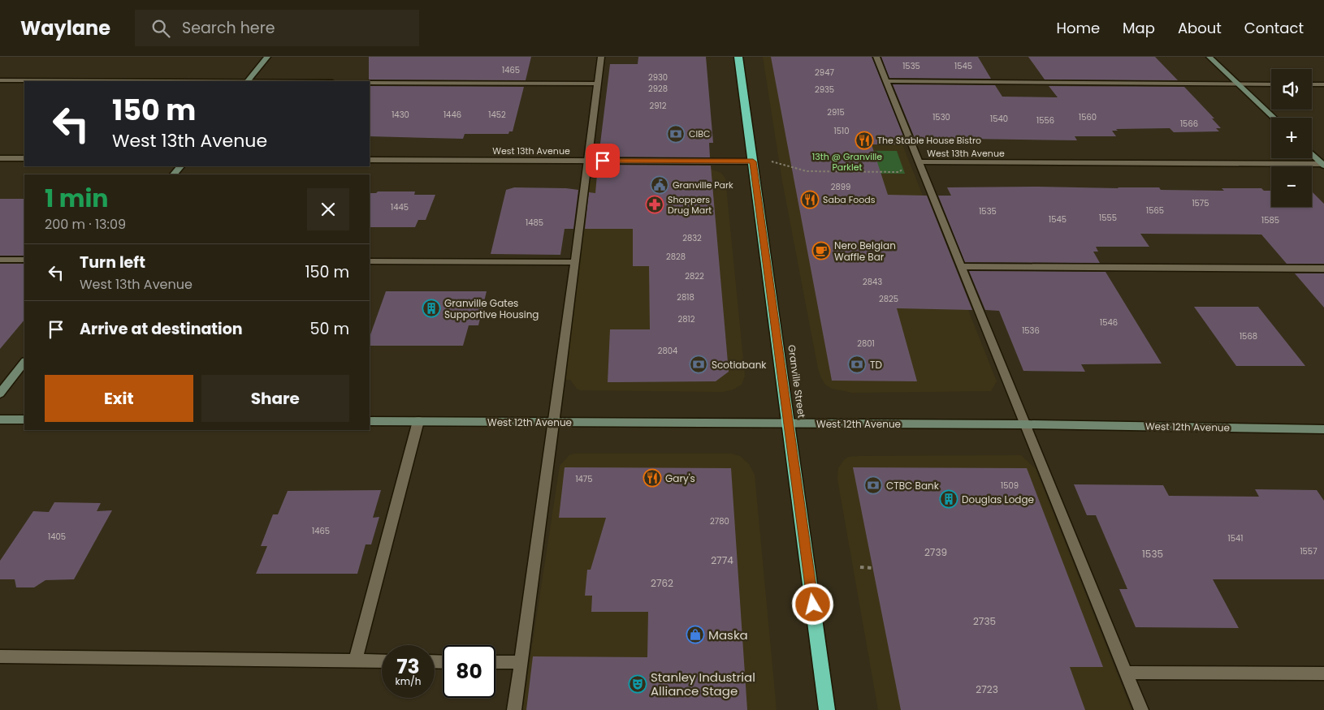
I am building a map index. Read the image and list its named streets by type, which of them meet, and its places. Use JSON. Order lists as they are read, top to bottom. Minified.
{"streets":{"highway":["Granville Street"],"street":["West 13th Avenue","West 12th Avenue"]},"crossings":[["West 13th Avenue","Granville Street"],["Granville Street","West 12th Avenue"]],"parks":["13th @ Granville Parklet"],"places":{"bank":["CIBC","Scotiabank","TD","CTBC Bank"],"restaurant":["The Stable House Bistro","Saba Foods","Gary's"],"public building":["Granville Park"],"pharmacy":["Shoppers Drug Mart"],"cafe":["Nero Belgian Waffle Bar"],"building":["Granville Gates Supportive Housing","Douglas Lodge"],"shop":["Maska"],"theatre":["Stanley Industrial Alliance Stage"]},"house_numbers":["1535","1545","1465","2947","2930","2928","2935","2912","2915","1430","1446","1452","1530","1560","1540","1556","1566","1510","2899","1575","1445","1565","1535","1555","1545","1585","1485","2832","2828","2822","2843","2818","2825","2812","1546","1536","1568","2801","2804","1475","1509","2780","1465","1405","1541","1557","2739","1535","2774","2762","2735","2723"],"page":{"header":"Waylane","search":"Search here","nav":["Home","Map","About","Contact"],"map_buttons":["+","−"],"turn":["150 m","West 13th Avenue"],"heading":["1 min","200 m · 13:09"],"list":[{"name":"Turn left","note":"West 13th Avenue","value":"150 m"},{"name":"Arrive at destination","value":"50 m"}],"buttons":["Exit","Share"],"speed":"73 km/h","limit":"80"}}
